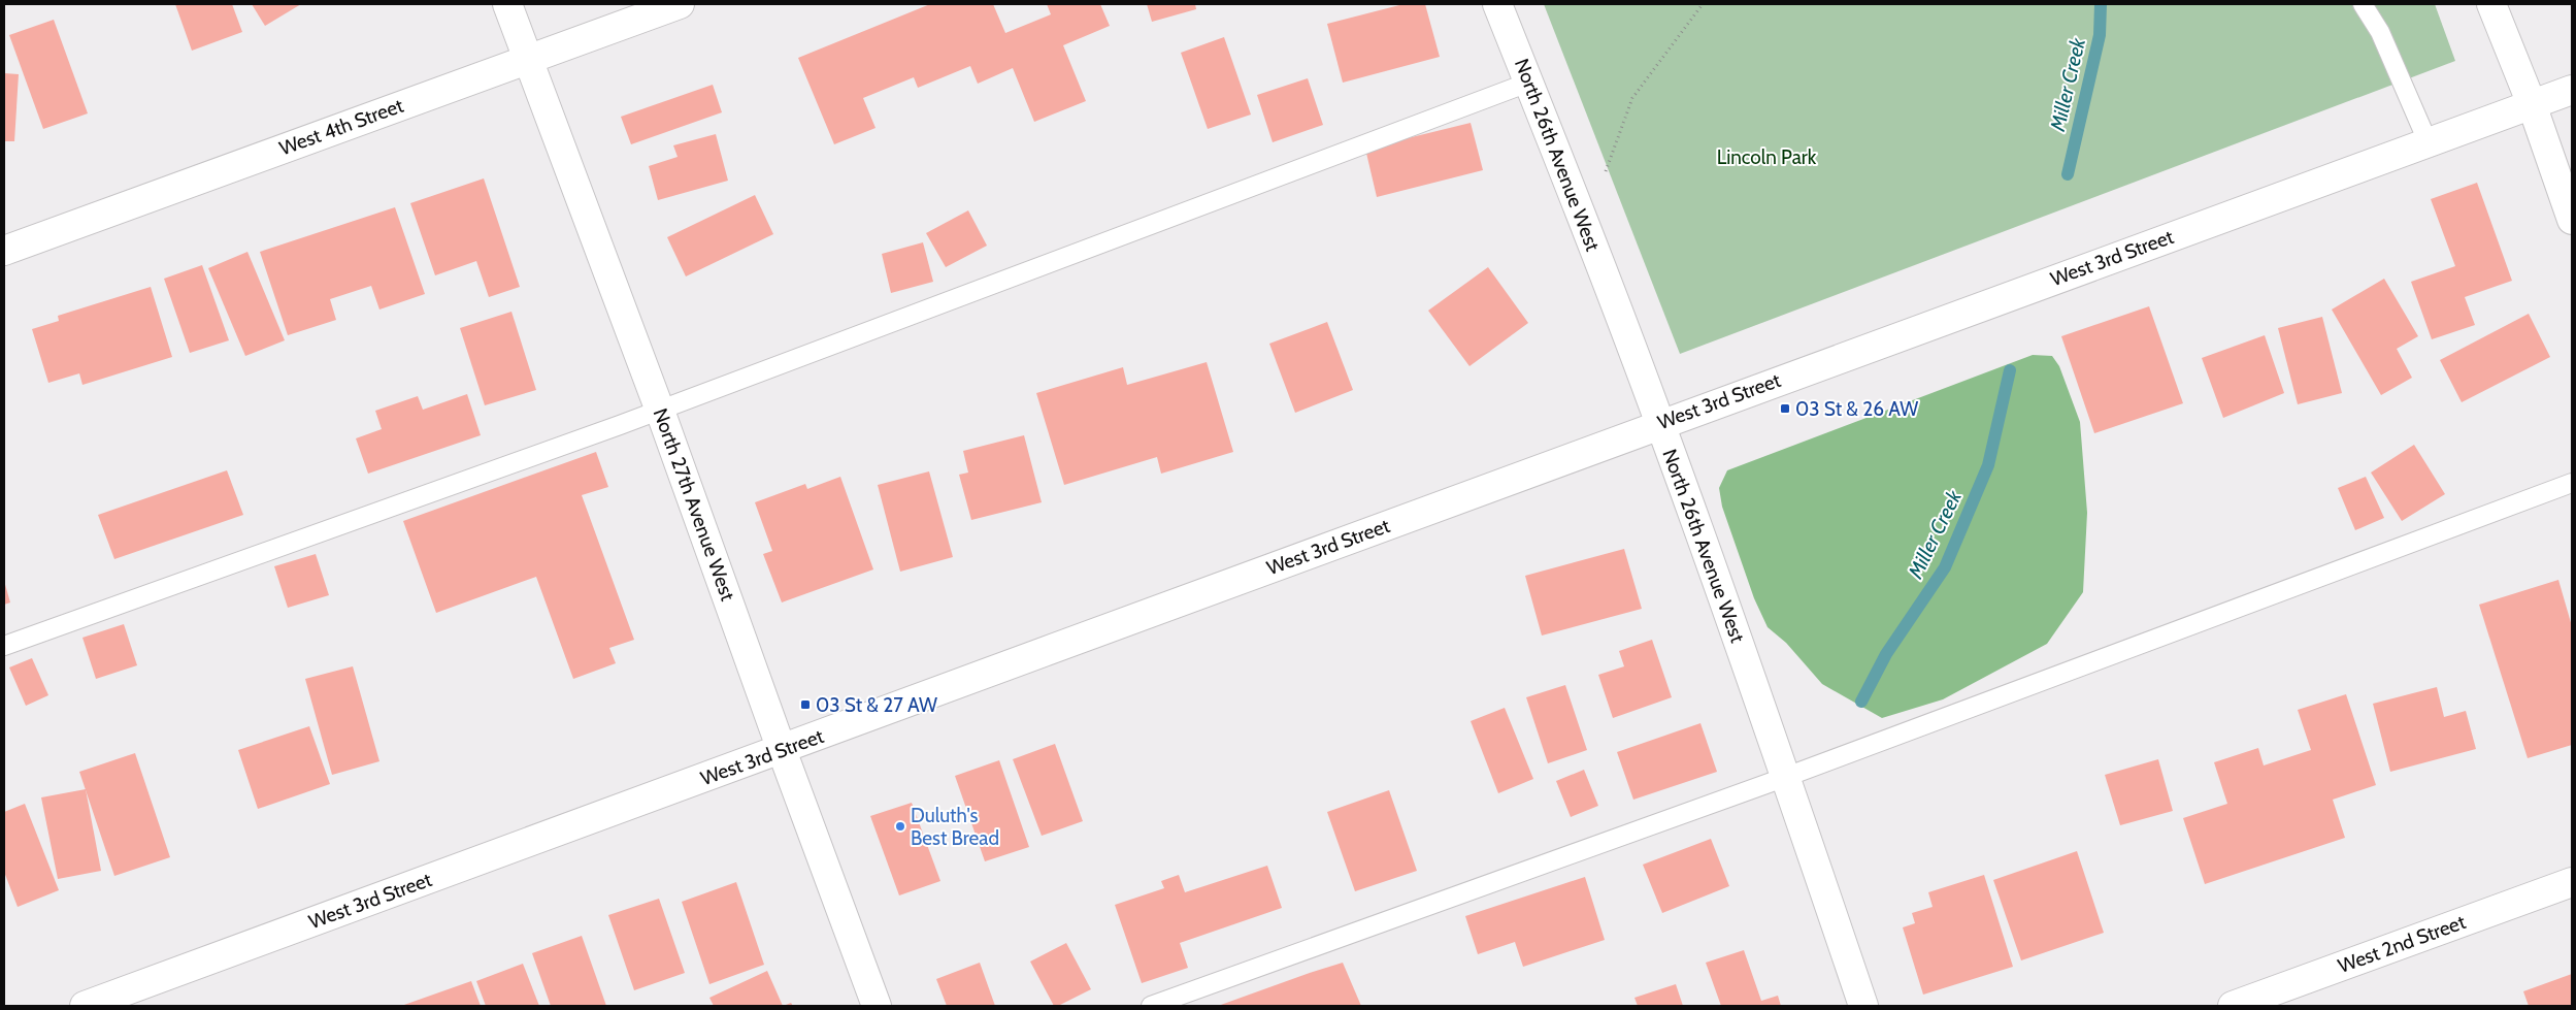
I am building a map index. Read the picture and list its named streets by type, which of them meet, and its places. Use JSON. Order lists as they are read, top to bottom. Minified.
{"streets":{"street":["West 4th Street","North 26th Avenue West","West 3rd Street","North 27th Avenue West","West 2nd Street"]},"crossings":[["West 4th Street","North 27th Avenue West"],["North 26th Avenue West","West 3rd Street"],["West 3rd Street","North 27th Avenue West"]],"water":["Miller Creek"],"parks":["Lincoln Park"],"places":{"transit":["03 St & 26 AW","03 St & 27 AW"],"other":["Duluth's Best Bread"]}}
